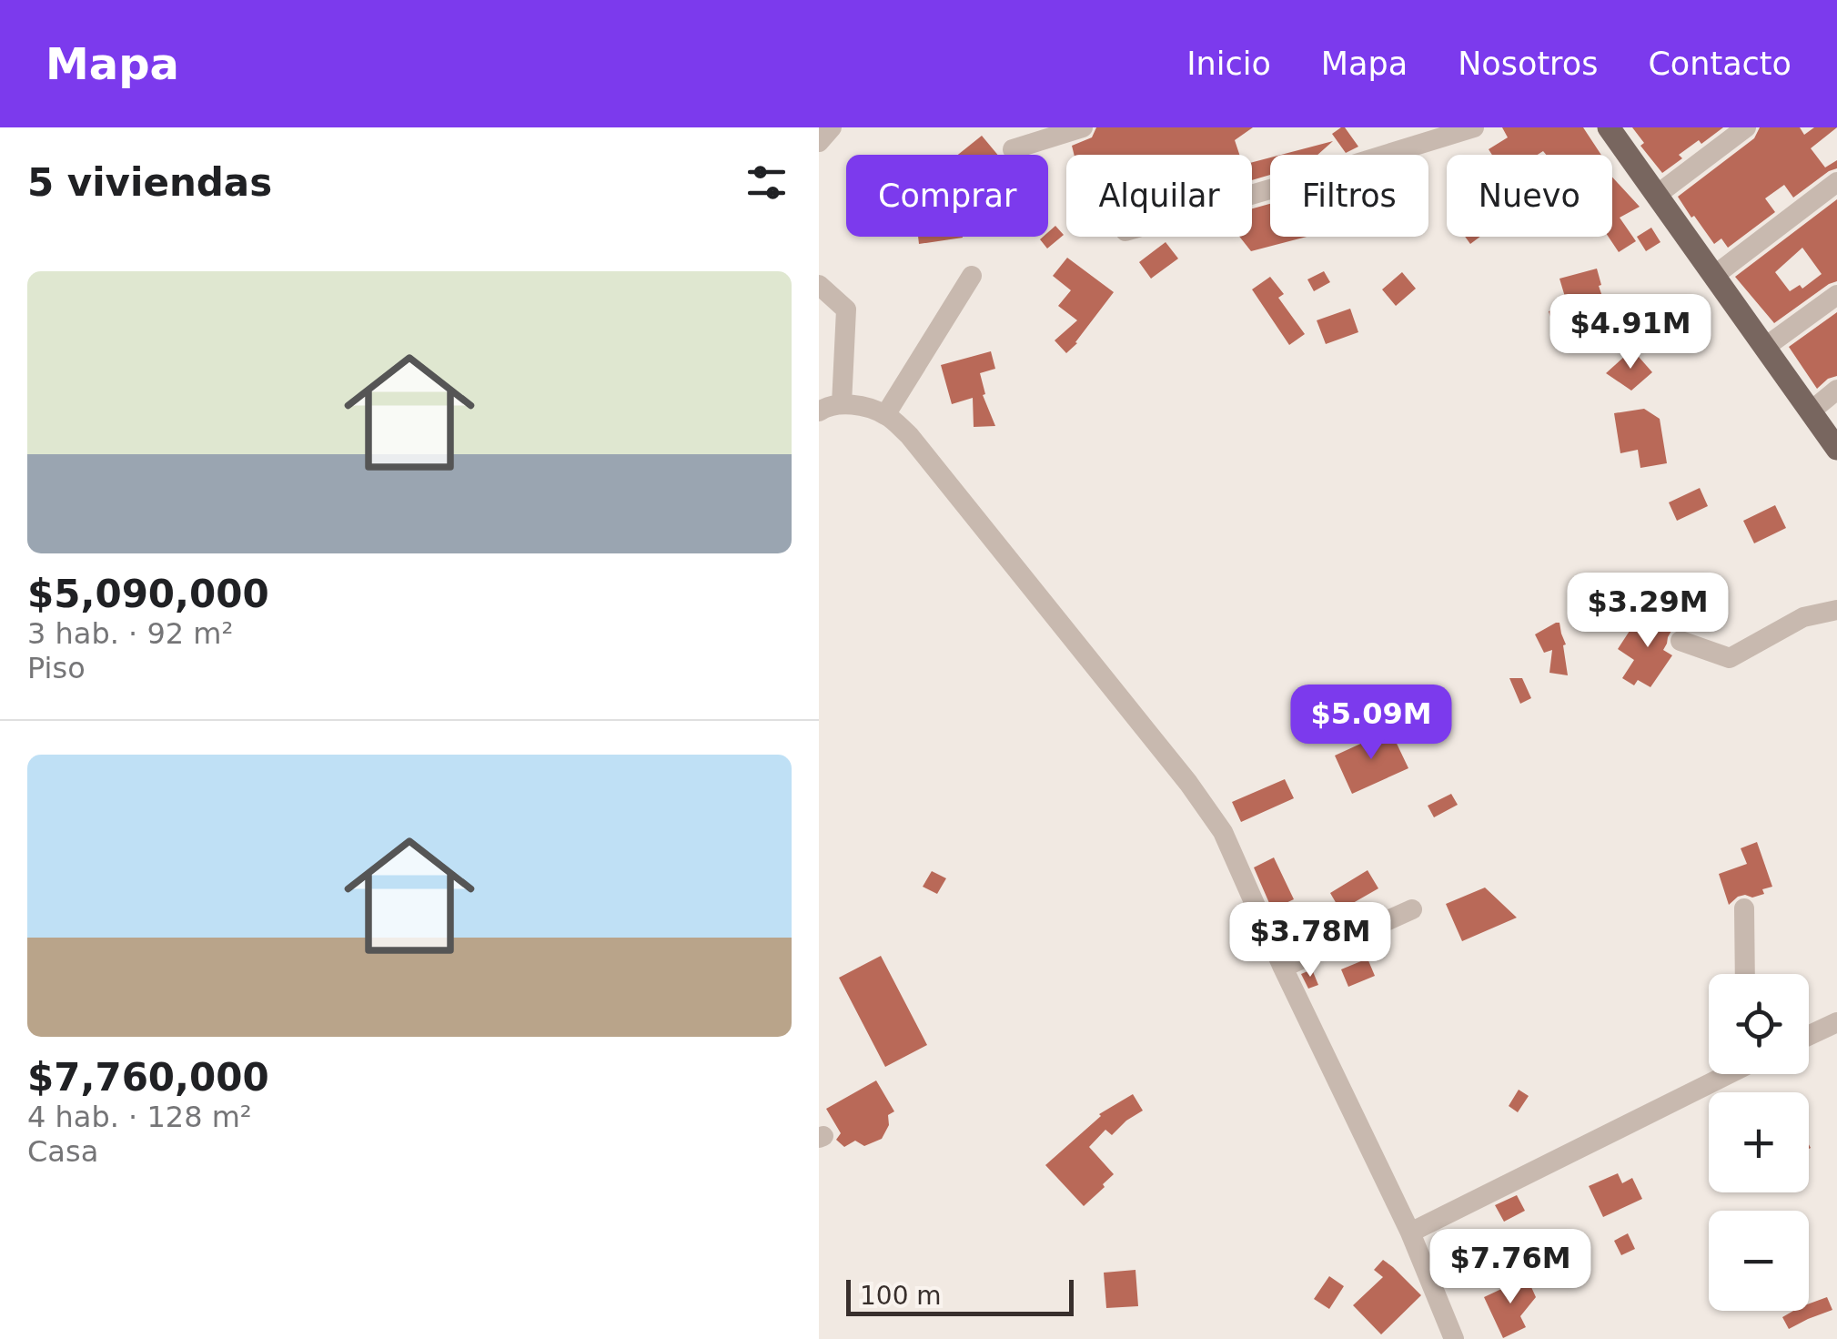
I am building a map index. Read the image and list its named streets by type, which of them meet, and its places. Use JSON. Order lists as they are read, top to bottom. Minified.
{"scale_bar":"100 m","page":{"header":"Mapa","nav":["Inicio","Mapa","Nosotros","Contacto"],"heading":"5 viviendas","chip":["Comprar","Alquilar","Filtros","Nuevo"],"list":[{"name":"$5,090,000","note":"3 hab. · 92 m² · Piso"},{"name":"$7,760,000","note":"4 hab. · 128 m² · Casa"}],"price":["$4.91M","$3.29M","$5.09M","$3.78M","$7.76M"],"map_buttons":["+","−"],"scale":"100 m"}}
